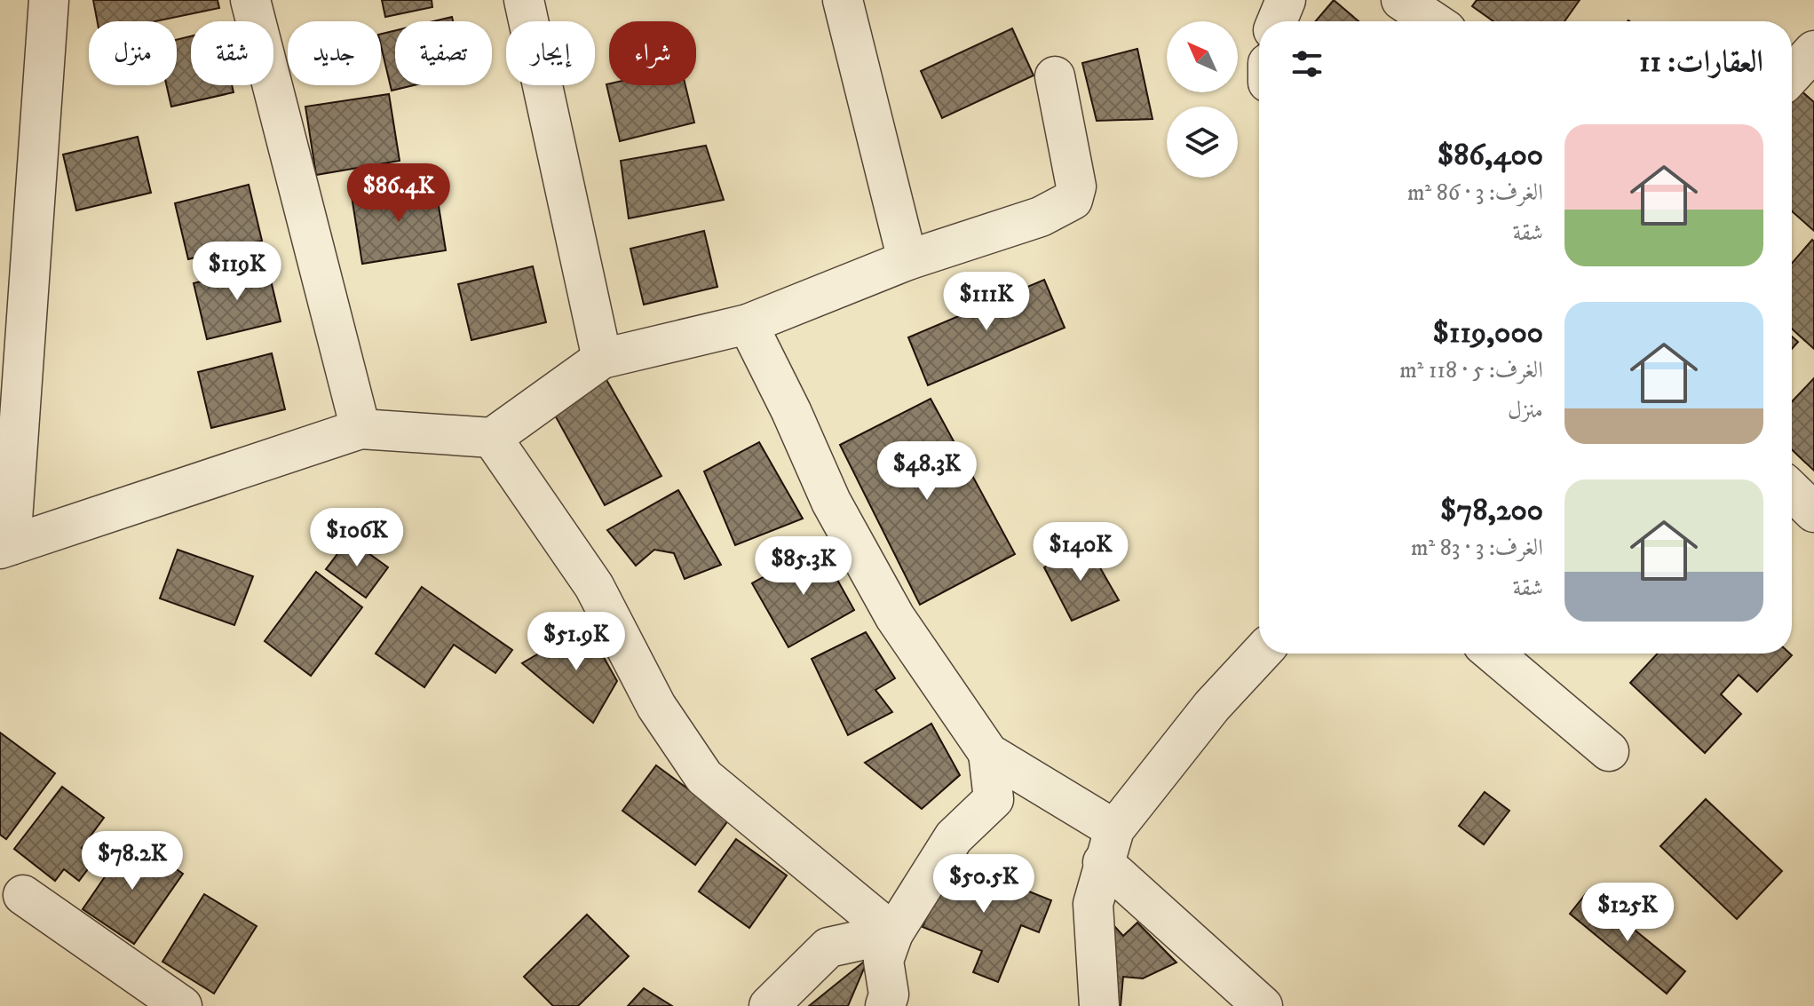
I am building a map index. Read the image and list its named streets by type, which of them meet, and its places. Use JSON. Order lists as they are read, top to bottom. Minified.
{"north":"top left","page":{"chip":["شراء","إيجار","تصفية","جديد","شقة","منزل"],"heading":"العقارات: 11","list":[{"name":"$86,400","note":"الغرف: 3 · 86 m² · شقة"},{"name":"$119,000","note":"الغرف: 5 · 118 m² · منزل"},{"name":"$78,200","note":"الغرف: 3 · 83 m² · شقة"}],"price":["$86.4K","$119K","$111K","$48.3K","$106K","$140K","$85.3K","$51.9K","$78.2K","$50.5K","$125K"]}}
